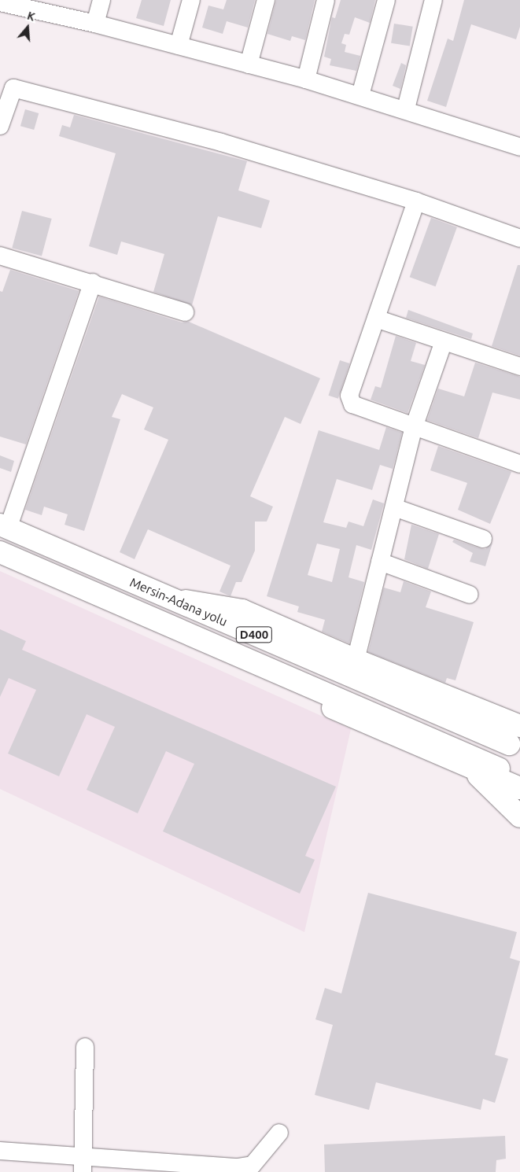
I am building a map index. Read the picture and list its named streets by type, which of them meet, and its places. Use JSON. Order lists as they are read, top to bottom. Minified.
{"streets":{"main road":["Mersin-Adana yolu","D400"]},"north":"top"}
